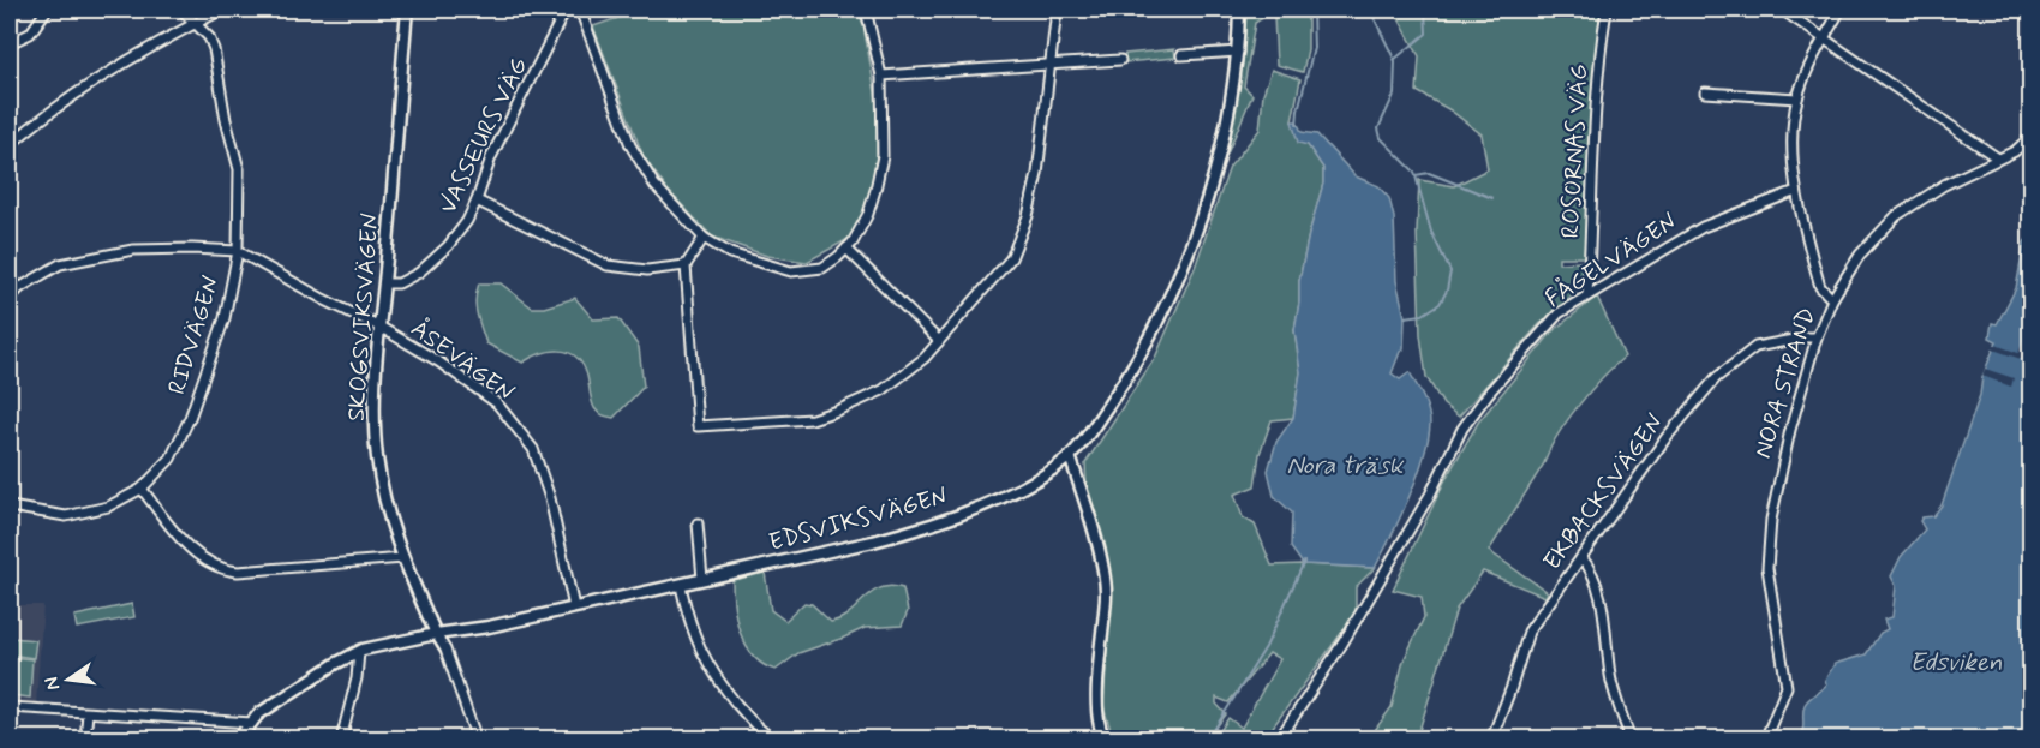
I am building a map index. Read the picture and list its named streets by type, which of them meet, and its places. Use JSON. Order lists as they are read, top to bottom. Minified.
{"streets":{"street":["VASSEURS VÄG","ROSORNAS VÄG","FÅGELVÄGEN","SKOGSVIKSVÄGEN","RIDVÄGEN","ÅSEVÄGEN","NORA STRAND","EKBACKSVÄGEN","EDSVIKSVÄGEN"]},"crossings":[["VASSEURS VÄG","SKOGSVIKSVÄGEN"],["ROSORNAS VÄG","FÅGELVÄGEN"],["SKOGSVIKSVÄGEN","ÅSEVÄGEN"],["SKOGSVIKSVÄGEN","EDSVIKSVÄGEN"],["RIDVÄGEN","ÅSEVÄGEN"],["ÅSEVÄGEN","EDSVIKSVÄGEN"],["NORA STRAND","EKBACKSVÄGEN"]],"water":["Nora träsk","Edsviken"],"north":"left"}
